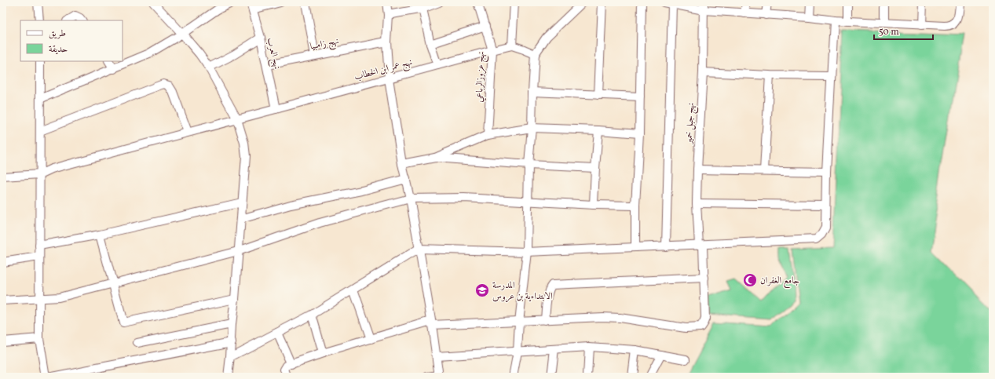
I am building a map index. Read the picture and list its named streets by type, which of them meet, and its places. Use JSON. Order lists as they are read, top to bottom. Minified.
{"streets":{"street":["نهج زامبيا","نهج العرب","نهج عمر ابن الخطاب","نهج عزوزالرباعي","نهج جبل خمير"]},"crossings":[["نهج زامبيا","نهج العرب"],["نهج العرب","نهج عمر ابن الخطاب"],["نهج عمر ابن الخطاب","نهج عزوزالرباعي"]],"places":{"mosque":["جامع الغفران"],"school or university":["المدرسة الابتداءية بن عروس"]},"legend":["طريق","حديقة"],"scale_bar":"50 m"}
